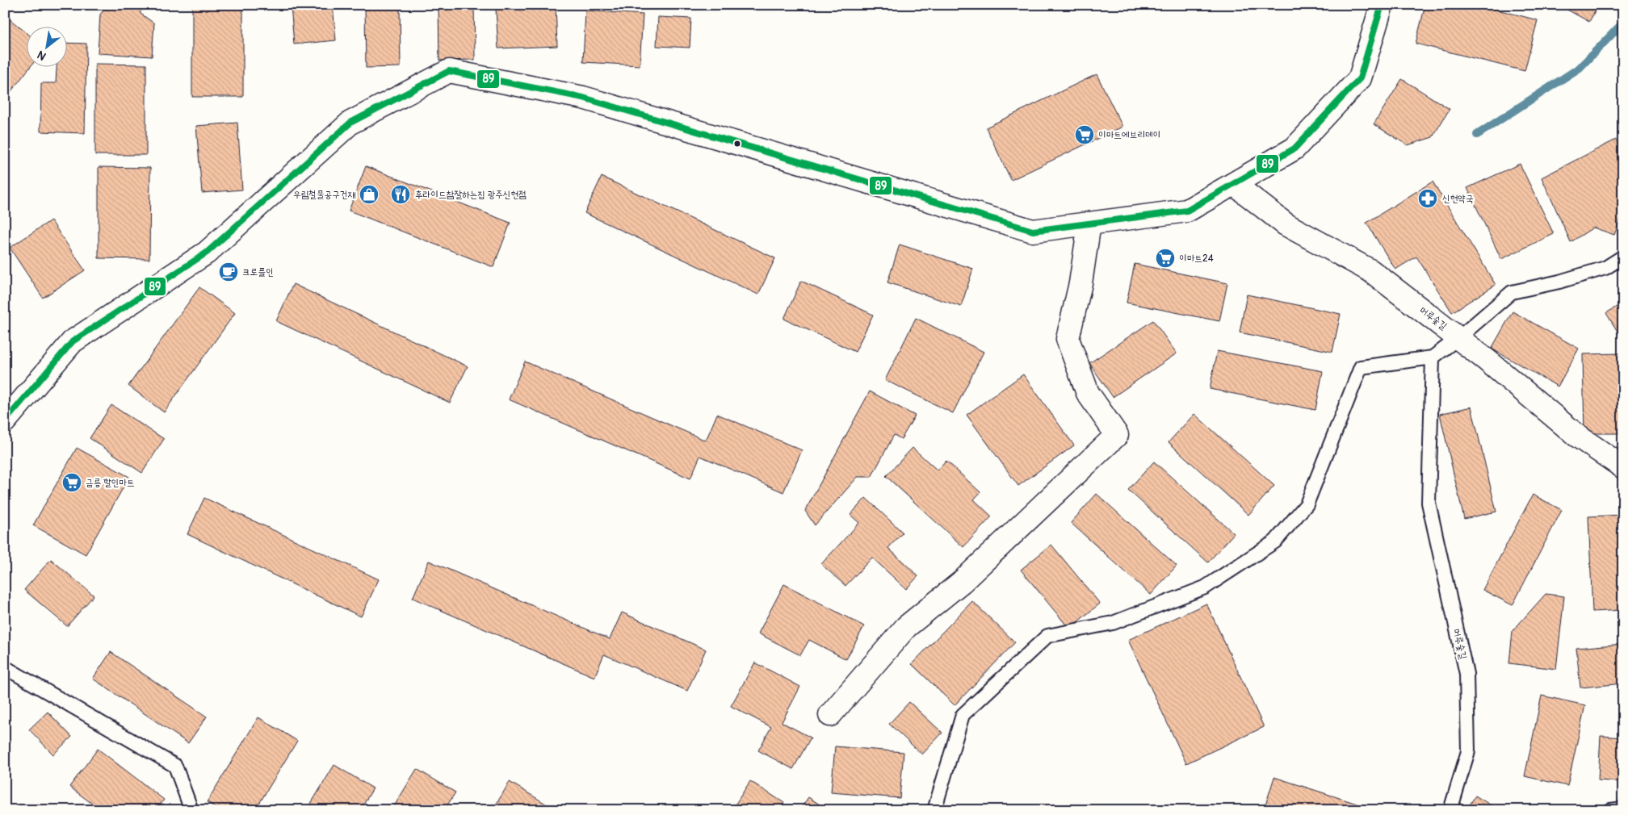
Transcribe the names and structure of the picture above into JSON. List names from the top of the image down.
{
  "streets": {
    "street": ["머루숯길"]
  },
  "places": {
    "supermarket": ["이마트에브리데이", "이마트24", "금릉 할인마트"],
    "shop": ["우림철물공구건재"],
    "restaurant": ["후라이드참잘하는집 광주신현점"],
    "pharmacy": ["신현약국"],
    "cafe": ["크로플인"]
  },
  "lines": ["transit line 89"],
  "north": "bottom left"
}
